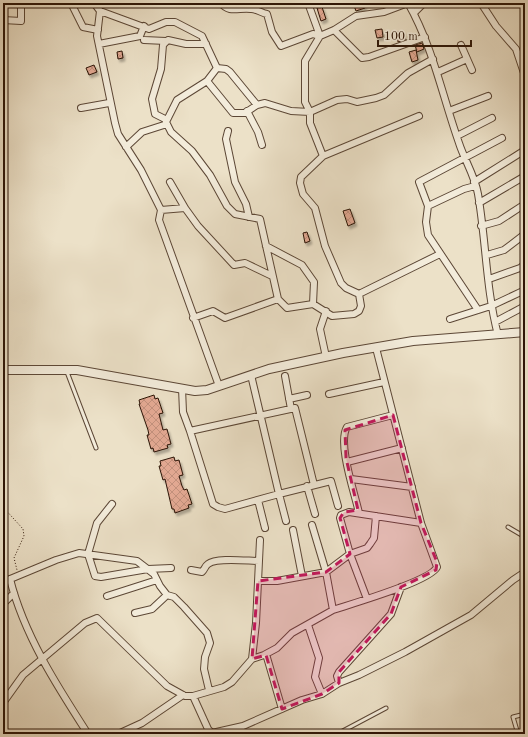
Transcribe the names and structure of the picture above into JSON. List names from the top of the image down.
{
  "scale_bar": "100 m"
}
